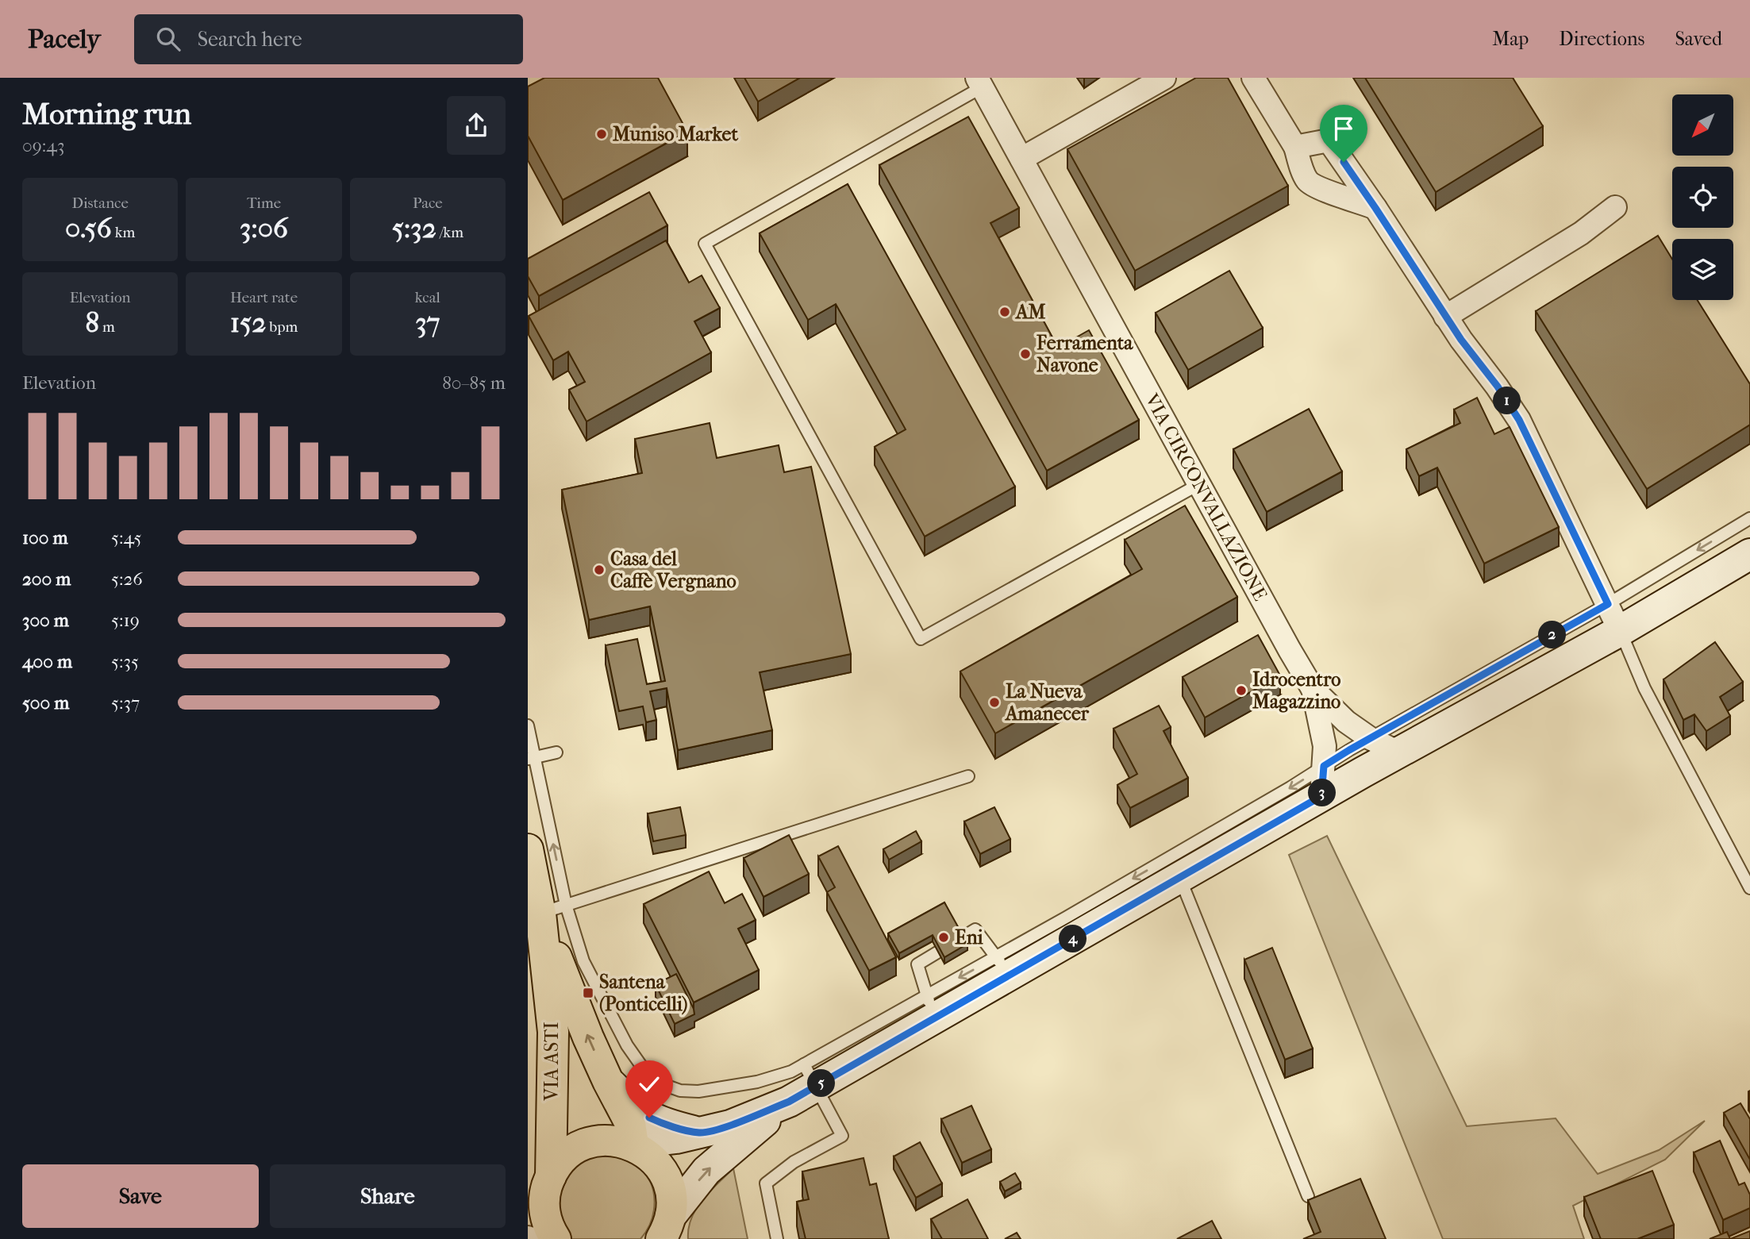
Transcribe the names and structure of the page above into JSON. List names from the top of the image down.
{
  "streets": {
    "main road": ["VIA ASTI"],
    "street": ["VIA CIRCONVALLAZIONE"]
  },
  "places": {
    "other": [
      "Muniso Market",
      "AM",
      "Ferramenta Navone",
      "Casa del Caffè Vergnano",
      "Idrocentro Magazzino",
      "La Nueva Amanecer",
      "Eni"
    ],
    "transit": ["Santena (Ponticelli)"]
  },
  "north": "bottom left",
  "page": {
    "header": "Pacely",
    "search": "Search here",
    "nav": ["Map", "Directions", "Saved"],
    "heading": ["Morning run", "09:43"],
    "stats": [
      ["Distance", "0.56 km"],
      ["Time", "3:06"],
      ["Pace", "5:32 /km"],
      ["Elevation", "8 m"],
      ["Heart rate", "152 bpm"],
      ["kcal", "37"]
    ],
    "chart": ["Elevation", "80–85 m"],
    "pins": [
      "1",
      "2",
      "3",
      "4",
      "5"
    ],
    "list": [
      {
        "name": "100 m",
        "note": "5:45"
      },
      {
        "name": "200 m",
        "note": "5:26"
      },
      {
        "name": "300 m",
        "note": "5:19"
      },
      {
        "name": "400 m",
        "note": "5:35"
      },
      {
        "name": "500 m",
        "note": "5:37"
      }
    ],
    "buttons": ["Save", "Share"]
  }
}
